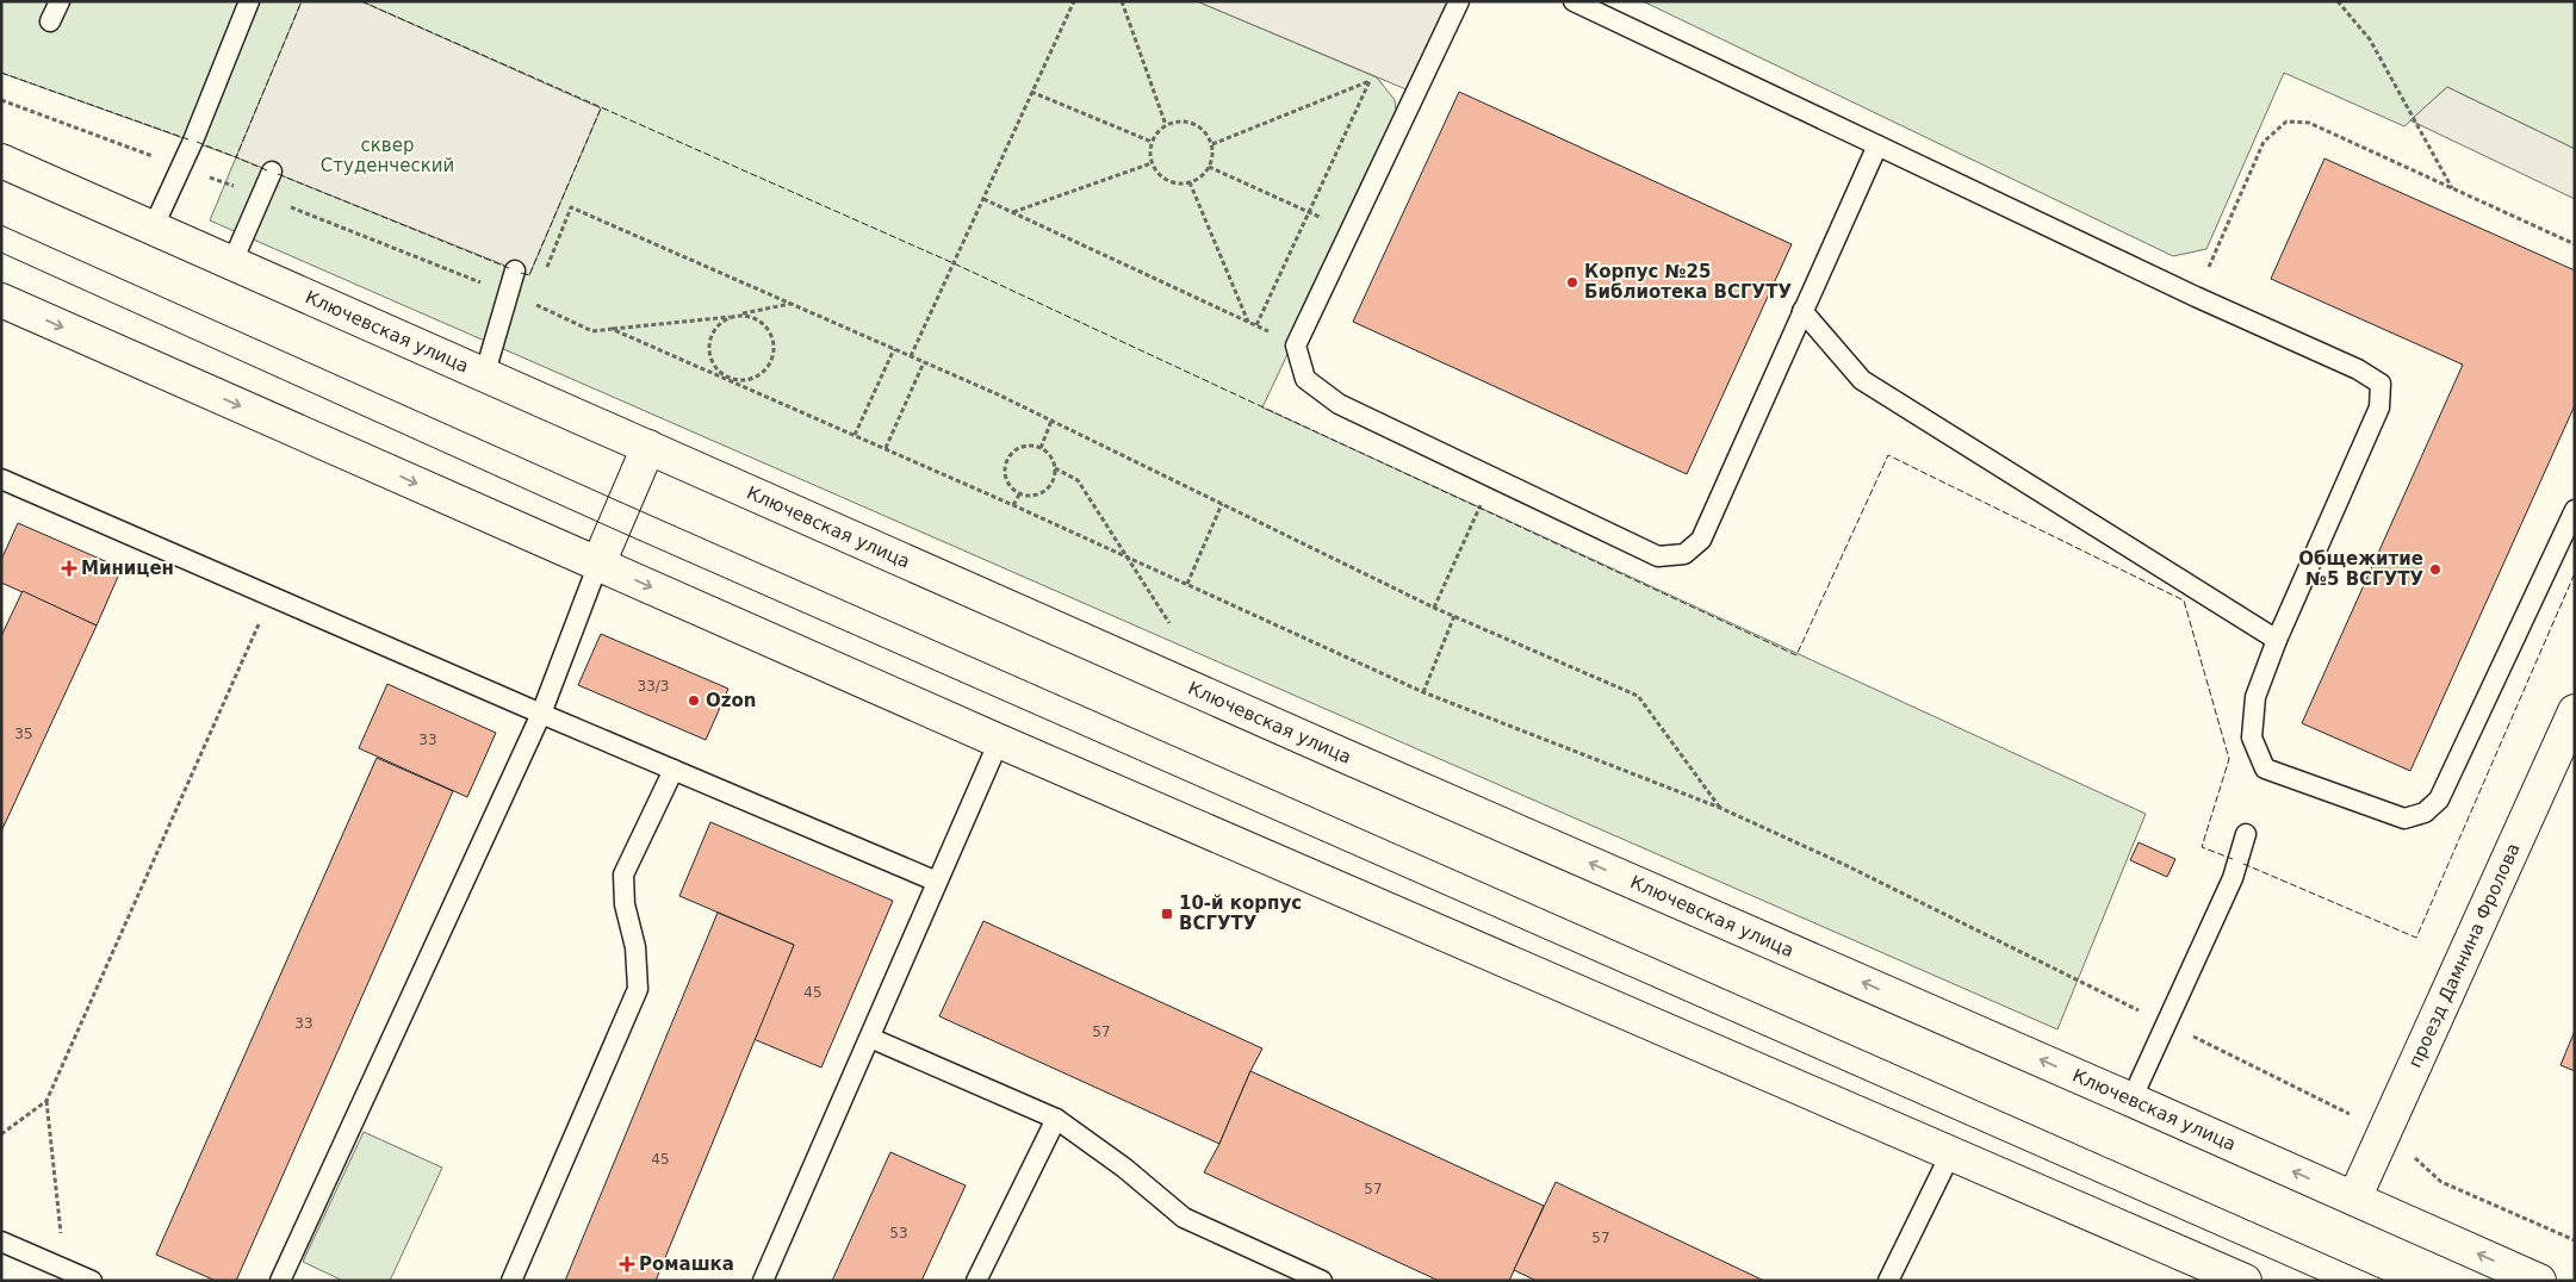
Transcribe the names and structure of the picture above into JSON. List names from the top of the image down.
{
  "streets": {
    "main road": ["Ключевская улица", "проезд Дамнина Фролова"]
  },
  "crossings": [
    ["Ключевская улица", "проезд Дамнина Фролова"]
  ],
  "parks": ["сквер Студенческий"],
  "places": {
    "other": ["Корпус №25 Библиотека ВСГУТУ", "Общежитие №5 ВСГУТУ", "Ozon"],
    "health": ["Миницен", "Ромашка"],
    "transit": ["10-й корпус ВСГУТУ"]
  },
  "house_numbers": [
    "33/3",
    "35",
    "33",
    "45",
    "33",
    "57",
    "45",
    "57",
    "53",
    "57"
  ]
}
